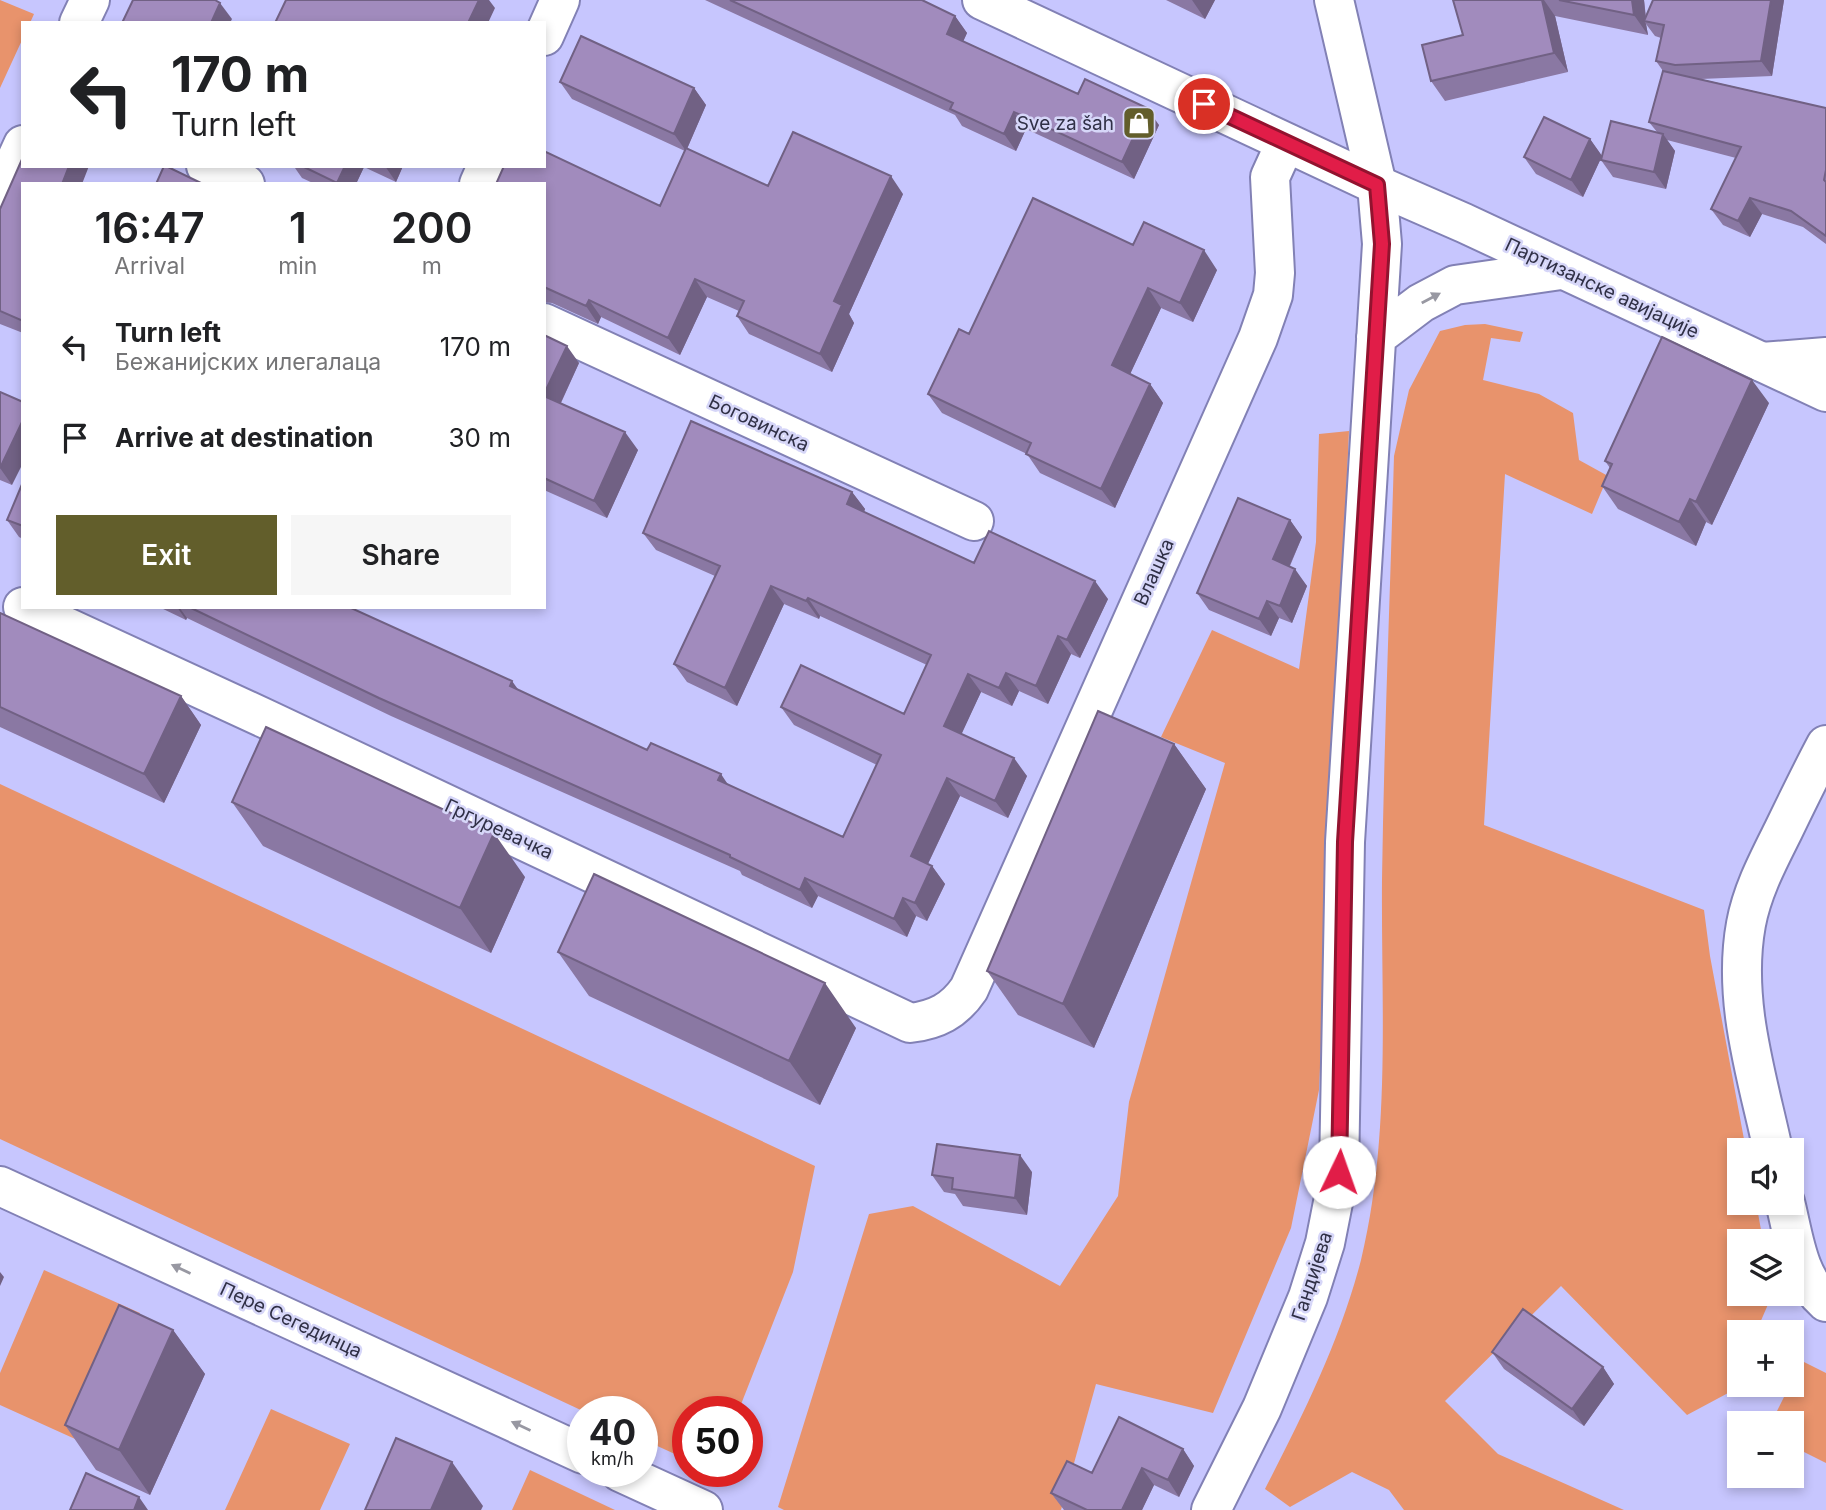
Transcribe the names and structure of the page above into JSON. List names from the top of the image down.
{
  "streets": {
    "street": [
      "Партизанске авијације",
      "Боговинска",
      "Влашка",
      "Гргуревачка",
      "Гандијева",
      "Пере Сегединца"
    ]
  },
  "crossings": [
    ["Партизанске авијације", "Влашка"],
    ["Партизанске авијације", "Гандијева"],
    ["Влашка", "Гргуревачка"]
  ],
  "one_way": ["Пере Сегединца"],
  "places": {
    "shop": ["Sve za šah"]
  },
  "page": {
    "turn": ["170 m", "Turn left"],
    "eta": [
      "16:47",
      "Arrival",
      "1",
      "min",
      "200",
      "m"
    ],
    "list": [
      {
        "name": "Turn left",
        "note": "Бежанијских илегалаца",
        "value": "170 m"
      },
      {
        "name": "Arrive at destination",
        "value": "30 m"
      }
    ],
    "buttons": ["Exit", "Share"],
    "map_buttons": ["+", "−"],
    "speed": "40 km/h",
    "limit": "50"
  }
}
